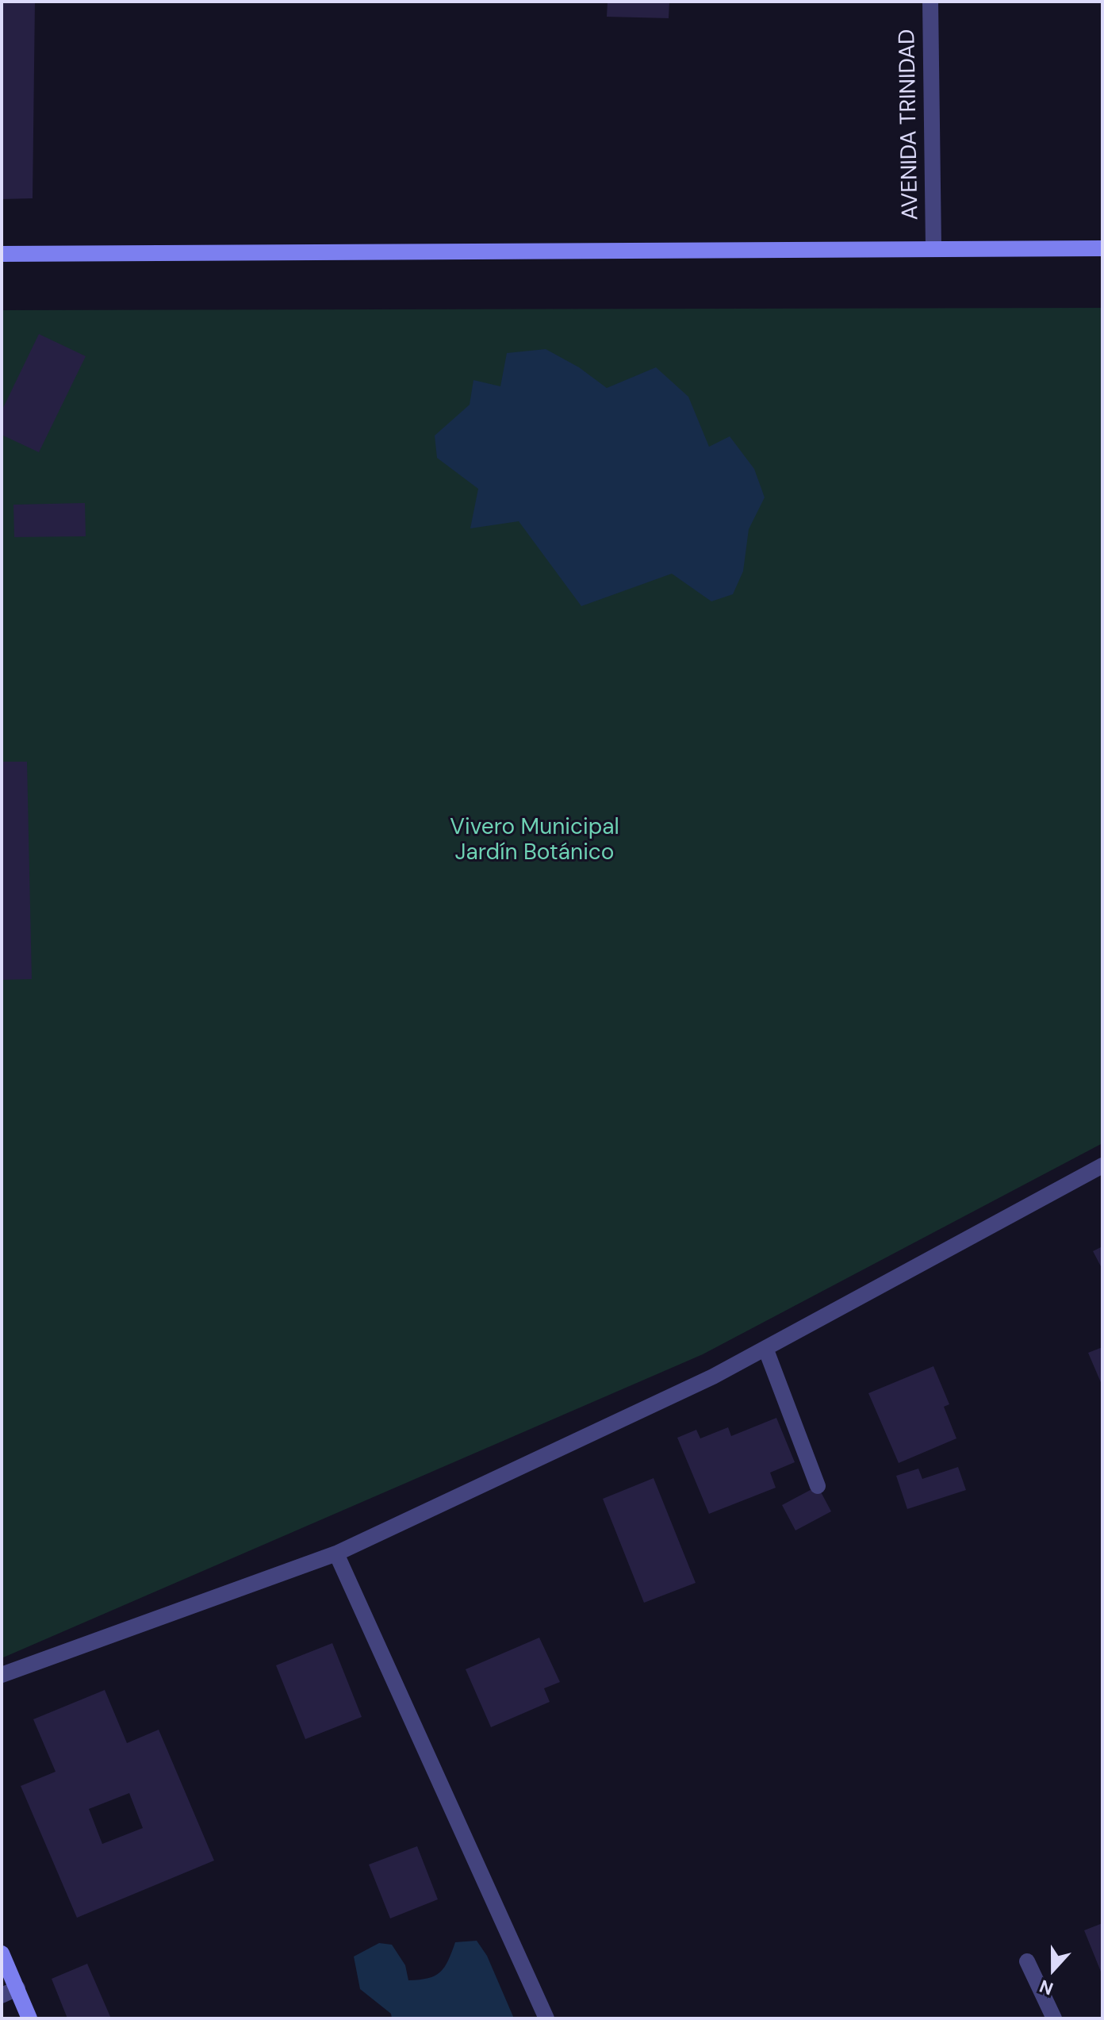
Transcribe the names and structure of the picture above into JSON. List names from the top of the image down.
{
  "streets": {
    "street": ["AVENIDA TRINIDAD"]
  },
  "parks": ["Vivero Municipal Jardín Botánico"],
  "north": "bottom"
}
